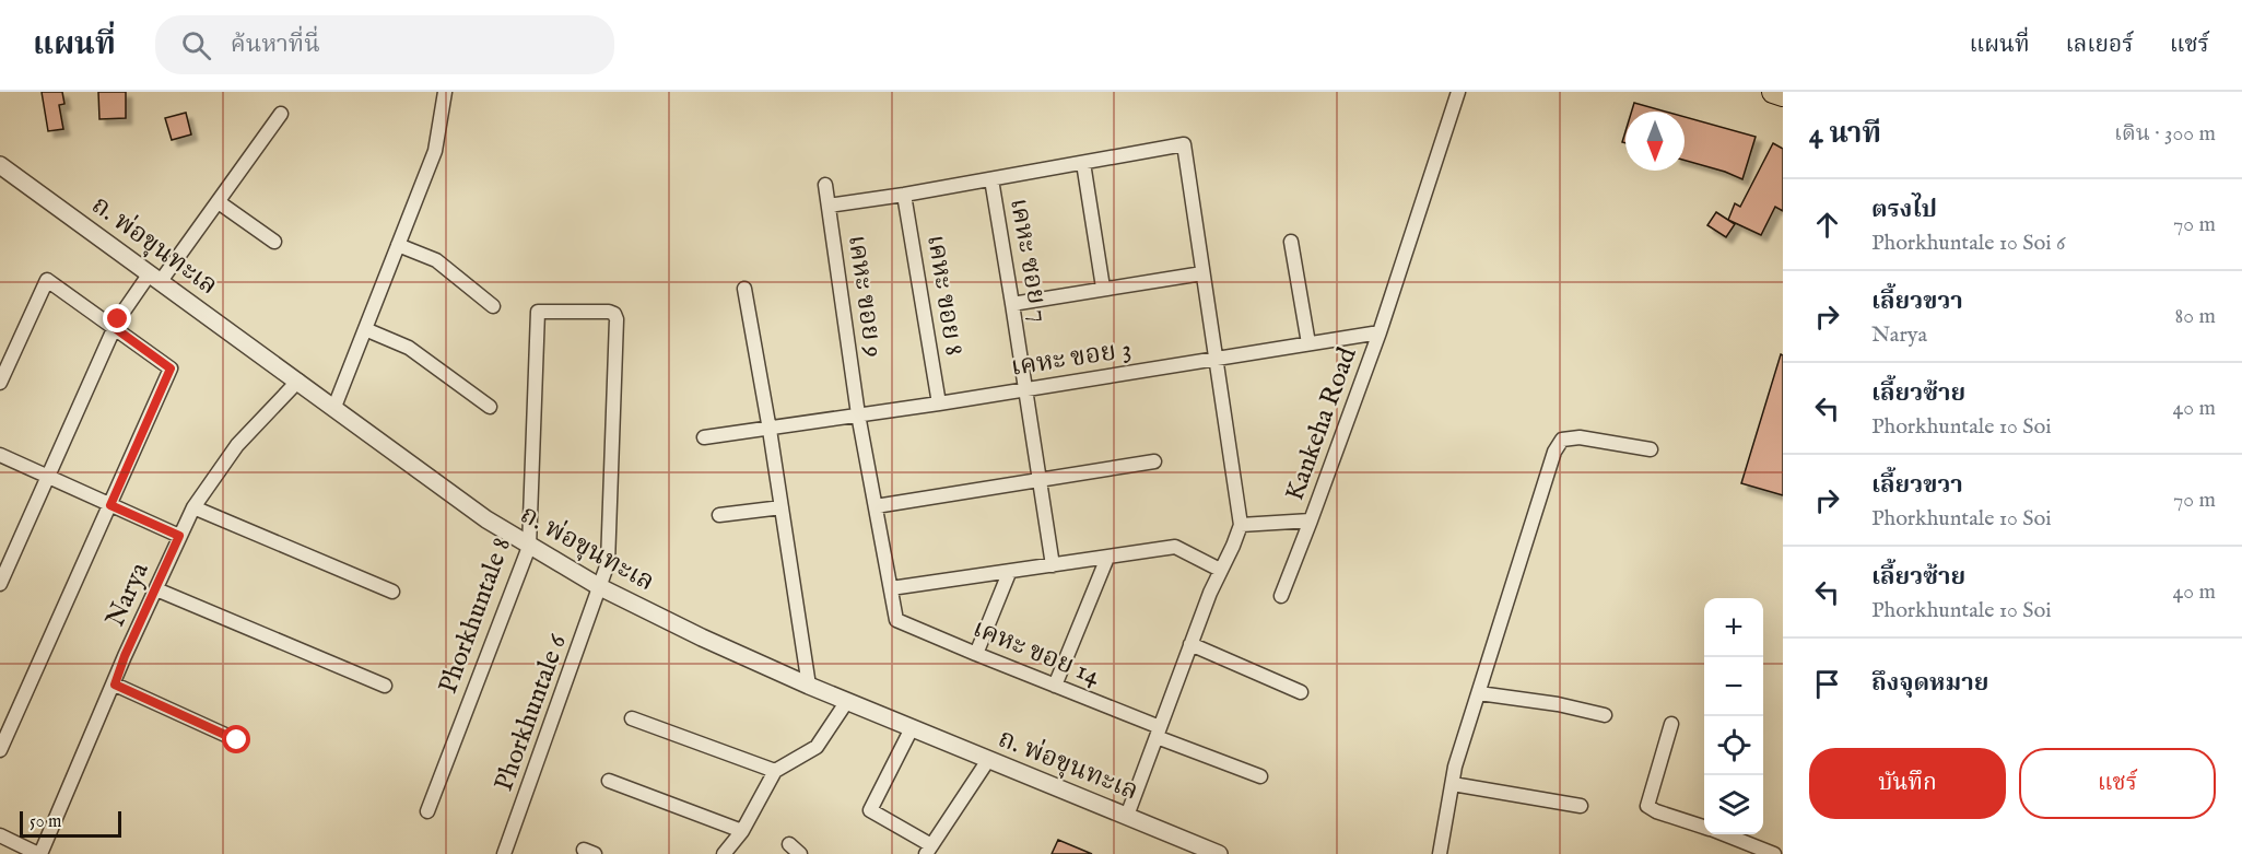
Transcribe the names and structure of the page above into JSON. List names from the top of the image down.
{
  "streets": {
    "street": [
      "ถ. พ่อขุนทะเล",
      "เคหะ ซอย 7",
      "เคหะ ขอย 8",
      "เคหะ ขอย 9",
      "เคหะ ขอย 3",
      "Kankeha Road",
      "Narya",
      "Phorkhuntale 8",
      "เคหะ ขอย 14",
      "Phorkhuntale 6"
    ]
  },
  "crossings": [
    ["ถ. พ่อขุนทะเล", "Narya"],
    ["ถ. พ่อขุนทะเล", "Phorkhuntale 8"],
    ["ถ. พ่อขุนทะเล", "Phorkhuntale 6"],
    ["เคหะ ซอย 7", "เคหะ ขอย 3"],
    ["เคหะ ขอย 8", "เคหะ ขอย 3"],
    ["เคหะ ขอย 9", "เคหะ ขอย 3"],
    ["เคหะ ขอย 9", "เคหะ ขอย 14"],
    ["เคหะ ขอย 3", "Kankeha Road"],
    ["Phorkhuntale 8", "Phorkhuntale 6"]
  ],
  "scale_bar": "50 m",
  "north": "bottom",
  "page": {
    "header": "แผนที่",
    "search": "ค้นหาที่นี่",
    "nav": ["แผนที่", "เลเยอร์", "แชร์"],
    "heading": ["4 นาที", "เดิน · 300 m"],
    "list": [
      ["ตรงไป", "Phorkhuntale 10 Soi 6", "70 m"],
      ["เลี้ยวขวา", "Narya", "80 m"],
      ["เลี้ยวซ้าย", "Phorkhuntale 10 Soi", "40 m"],
      ["เลี้ยวขวา", "Phorkhuntale 10 Soi", "70 m"],
      ["เลี้ยวซ้าย", "Phorkhuntale 10 Soi", "40 m"],
      "ถึงจุดหมาย"
    ],
    "map_buttons": ["+", "−"],
    "buttons": ["บันทึก", "แชร์"],
    "scale": "50 m"
  }
}
